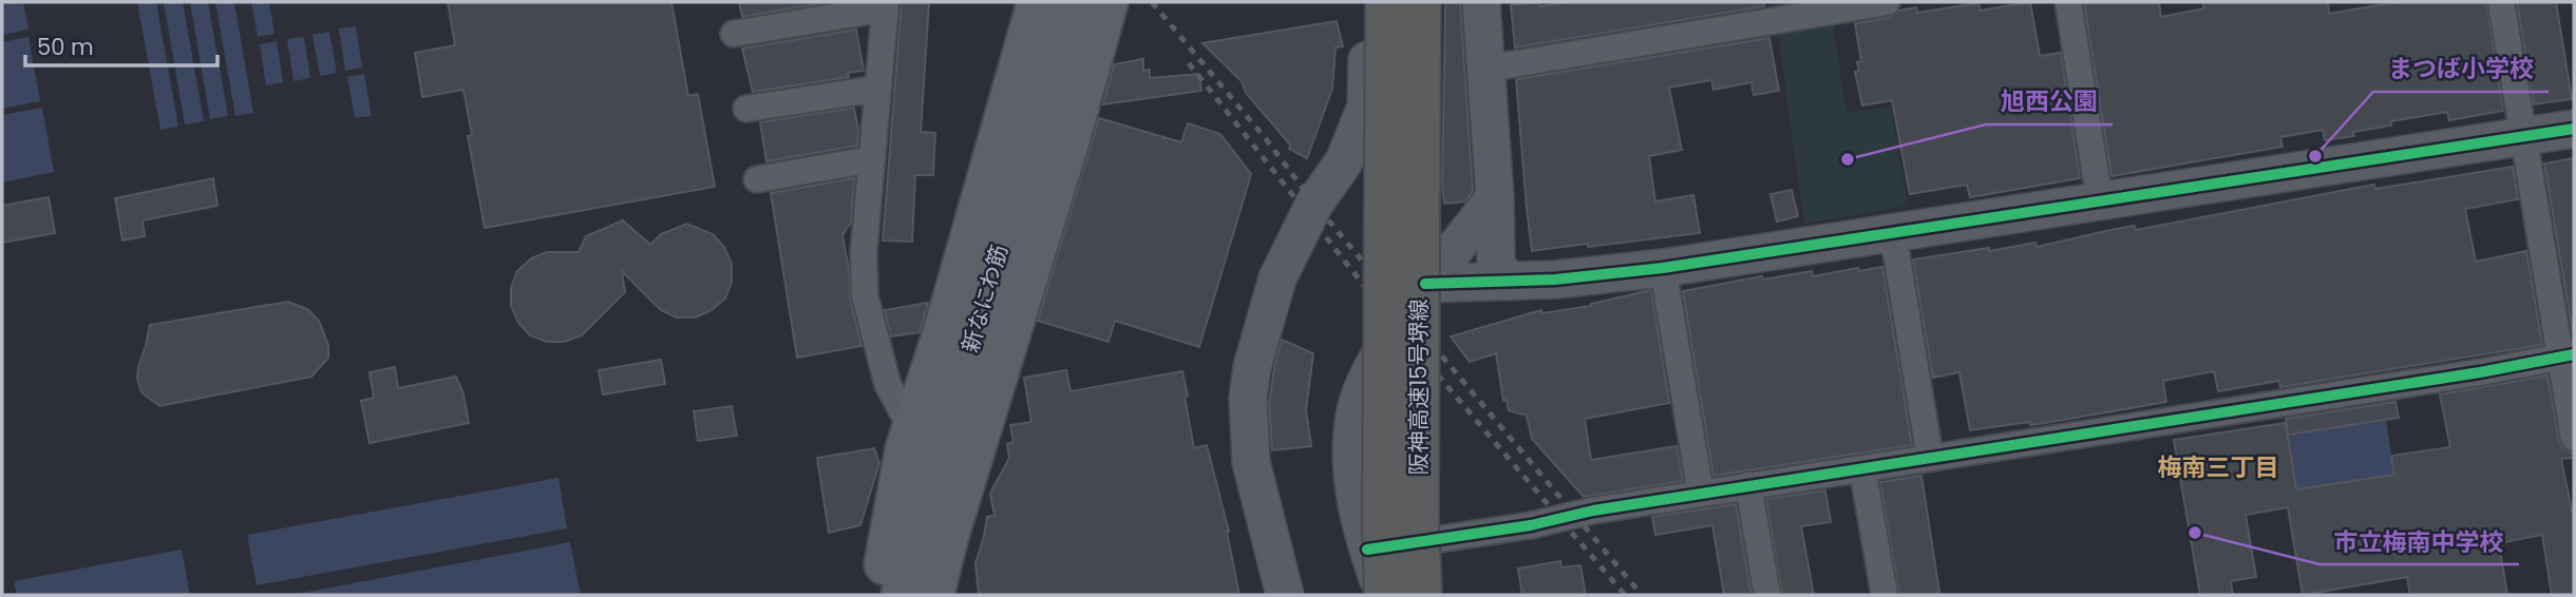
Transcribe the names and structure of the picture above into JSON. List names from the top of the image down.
{
  "streets": {
    "highway": ["阪神高速15号堺線"],
    "main road": ["新なにわ筋"]
  },
  "districts": ["梅南三丁目"],
  "places": ["まつば小学校", "旭西公園", "市立梅南中学校"],
  "scale_bar": "50 m"
}
